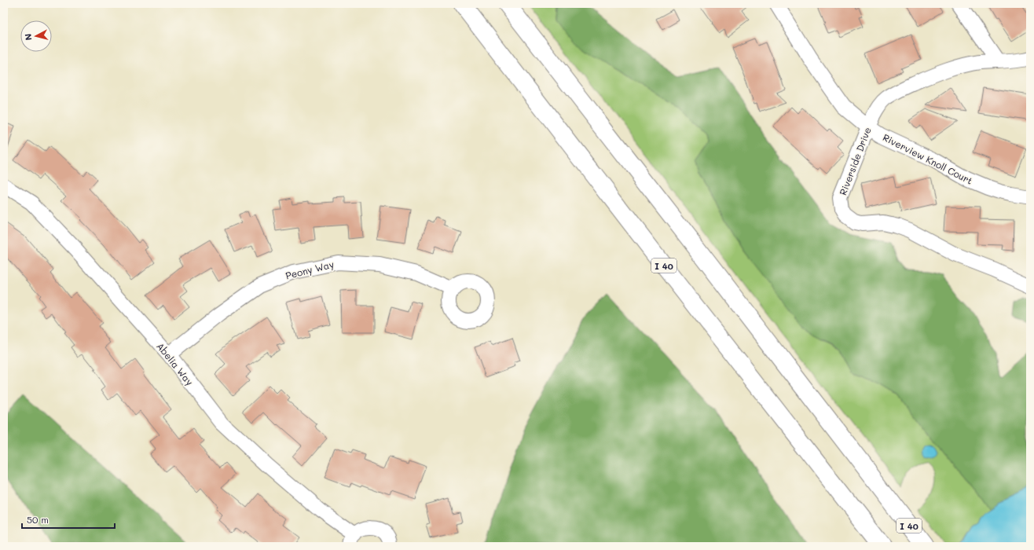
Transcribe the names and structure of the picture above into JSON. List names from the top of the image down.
{
  "streets": {
    "highway": ["I 40"],
    "street": [
      "Riverview Knoll Court",
      "Riverside Drive",
      "Peony Way",
      "Abelia Way"
    ]
  },
  "crossings": [
    ["Riverview Knoll Court", "Riverside Drive"],
    ["Peony Way", "Abelia Way"]
  ],
  "scale_bar": "50 m",
  "north": "left"
}
